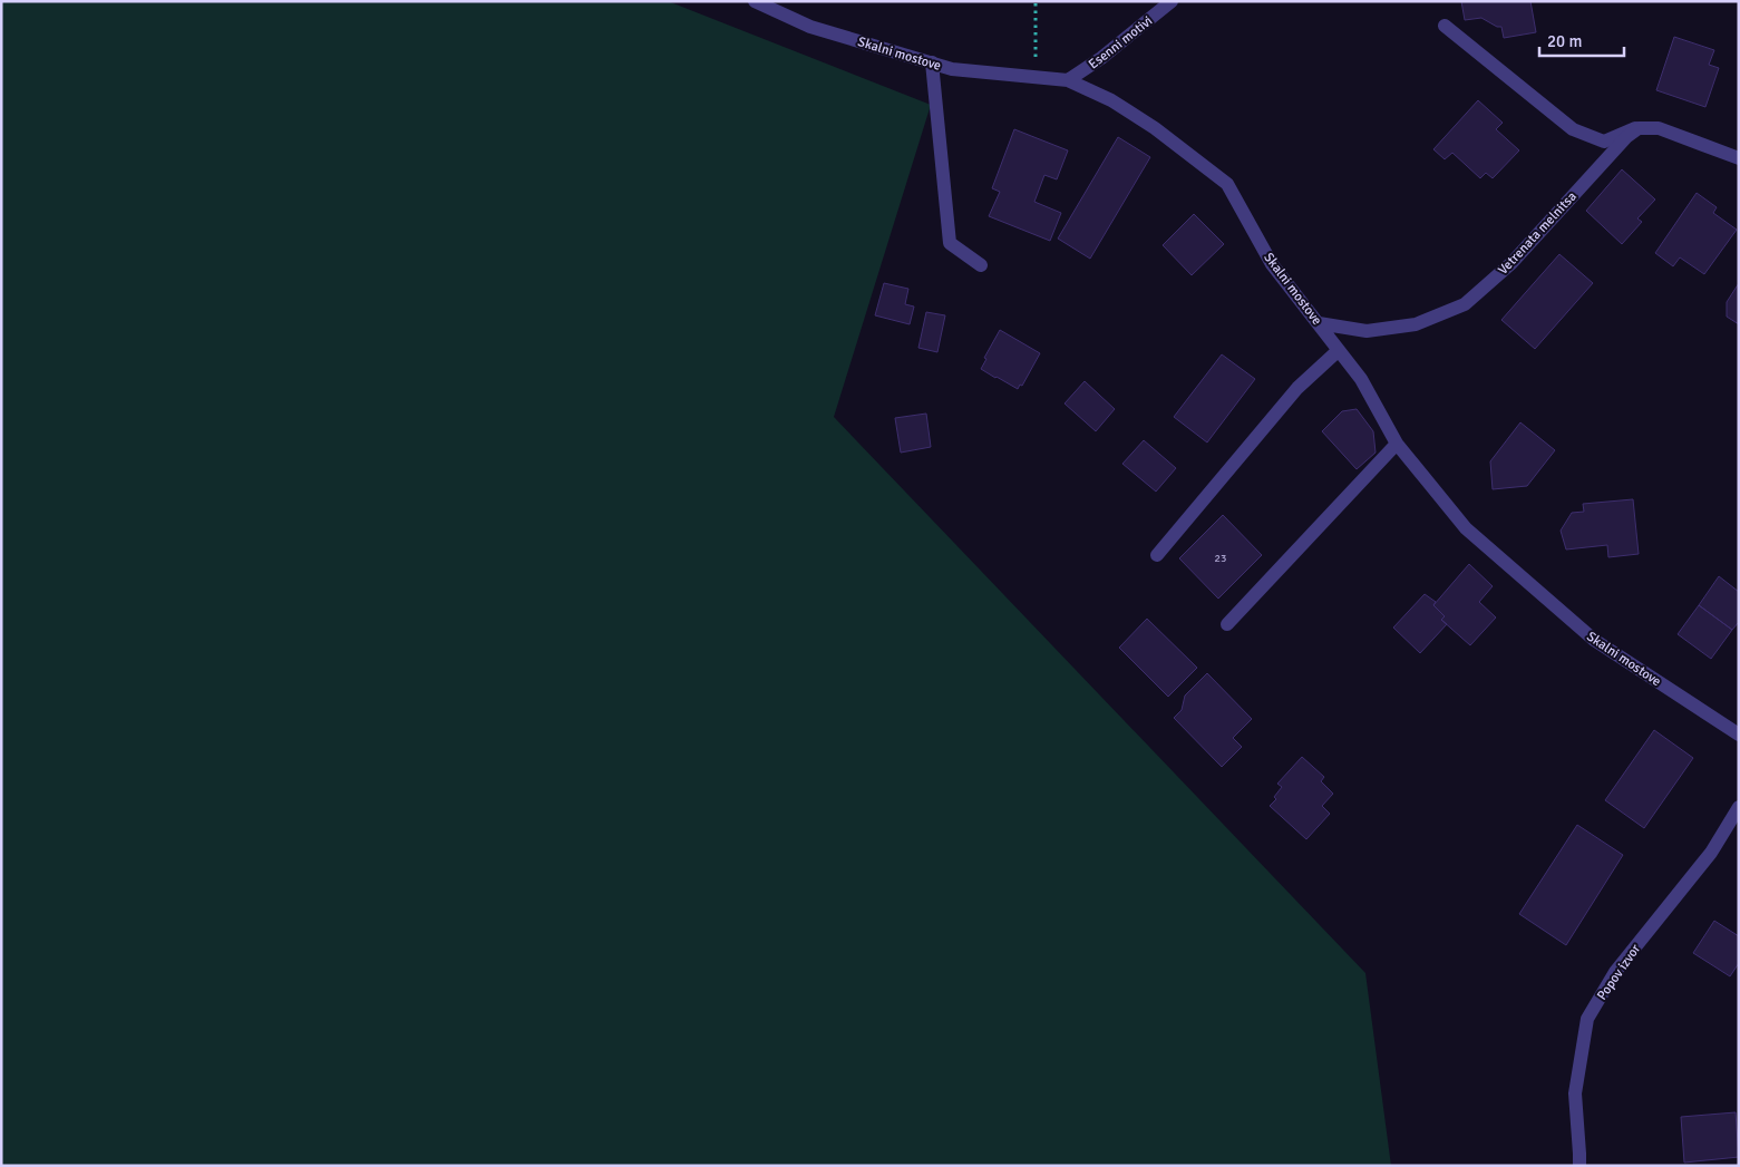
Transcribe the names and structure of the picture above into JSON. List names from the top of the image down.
{
  "streets": {
    "street": [
      "Esenni motivi",
      "Skalni mostove",
      "Vetrenata melnitsa",
      "Popov izvor"
    ]
  },
  "crossings": [
    ["Esenni motivi", "Skalni mostove"],
    ["Skalni mostove", "Vetrenata melnitsa"]
  ],
  "house_numbers": ["23"],
  "scale_bar": "20 m"
}
